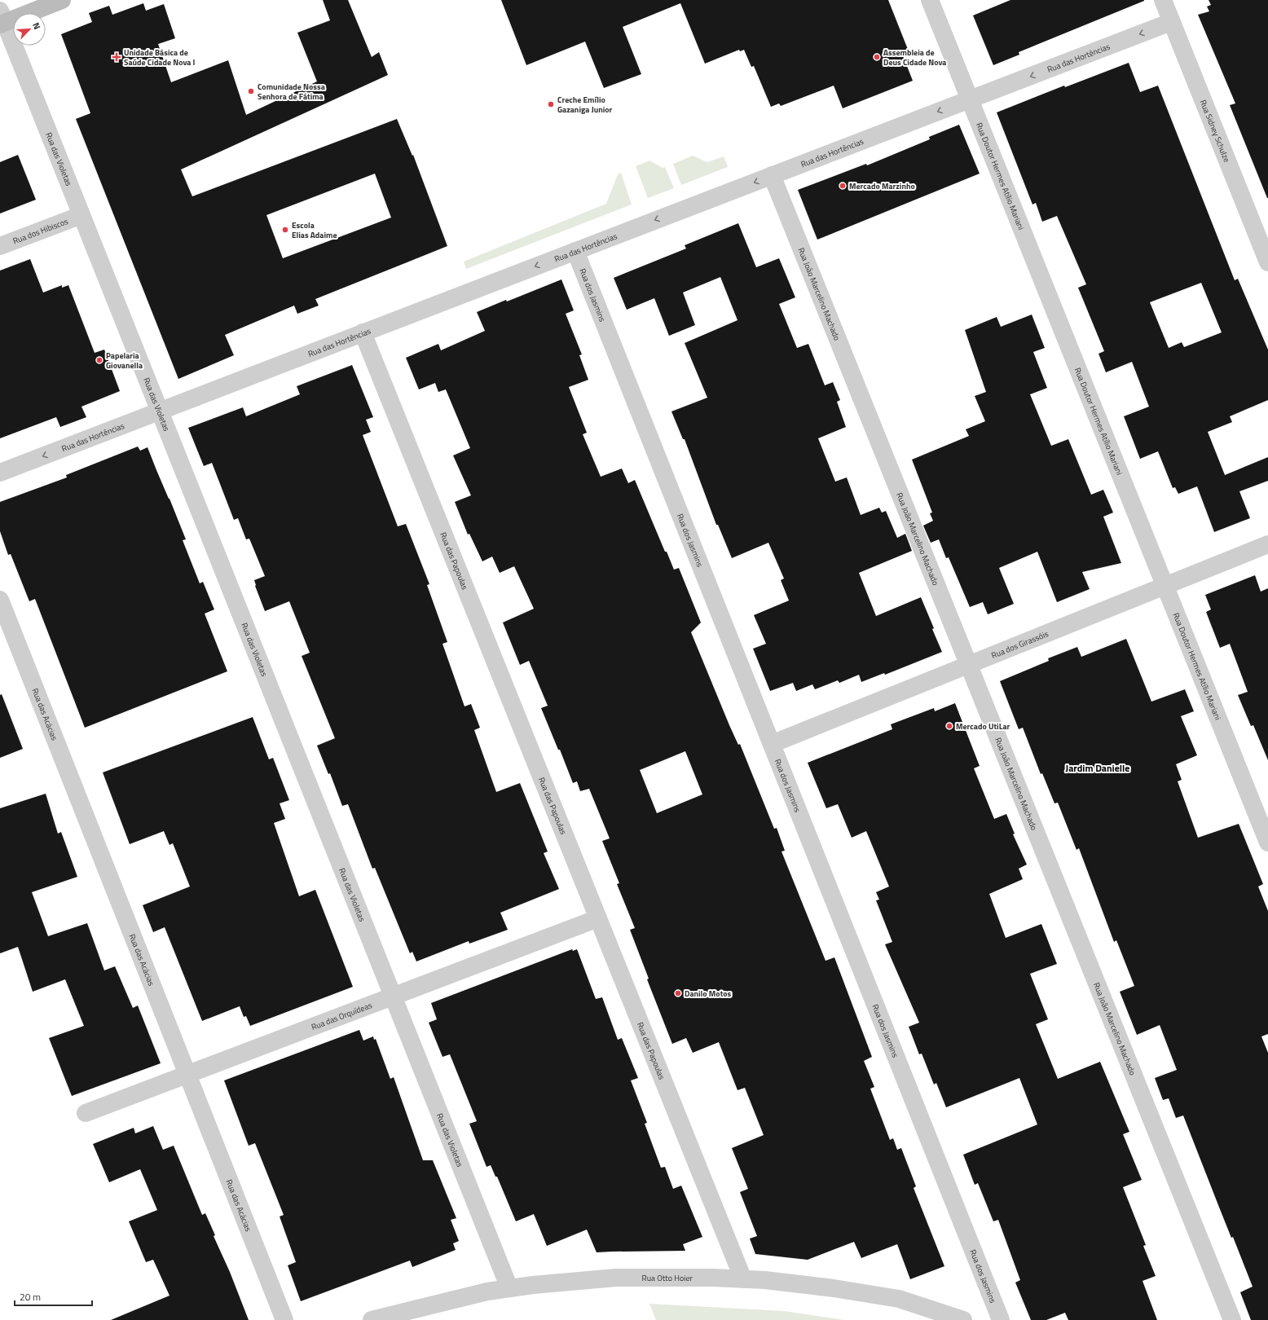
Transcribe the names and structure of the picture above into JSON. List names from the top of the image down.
{
  "streets": {
    "street": [
      "Rua das Hortências",
      "Rua Sidney Schulze",
      "Rua das Violetas",
      "Rua Doutor Hermes Atílio Mariani",
      "Rua dos Hibiscos",
      "Rua João Marcelino Machado",
      "Rua dos Jasmins",
      "Rua das Papoulas",
      "Rua dos Girassóis",
      "Rua das Acácias",
      "Rua das Orquídeas",
      "Rua Otto Hoier"
    ]
  },
  "crossings": [
    ["Rua das Hortências", "Rua Sidney Schulze"],
    ["Rua das Hortências", "Rua das Violetas"],
    ["Rua das Hortências", "Rua Doutor Hermes Atílio Mariani"],
    ["Rua das Hortências", "Rua João Marcelino Machado"],
    ["Rua das Hortências", "Rua dos Jasmins"],
    ["Rua das Hortências", "Rua das Papoulas"],
    ["Rua das Violetas", "Rua dos Hibiscos"],
    ["Rua das Violetas", "Rua das Orquídeas"],
    ["Rua das Violetas", "Rua Otto Hoier"],
    ["Rua Doutor Hermes Atílio Mariani", "Rua dos Girassóis"],
    ["Rua João Marcelino Machado", "Rua dos Girassóis"],
    ["Rua dos Jasmins", "Rua dos Girassóis"],
    ["Rua das Papoulas", "Rua das Orquídeas"],
    ["Rua das Papoulas", "Rua Otto Hoier"],
    ["Rua das Acácias", "Rua das Orquídeas"]
  ],
  "one_way": ["Rua das Hortências"],
  "districts": ["Jardim Danielle"],
  "places": {
    "health": ["Unidade Básica de Saúde Cidade Nova I"],
    "other": [
      "Assembleia de Deus Cidade Nova",
      "Comunidade Nossa Senhora de Fátima",
      "Creche Emílio Gazaniga Junior",
      "Mercado Marzinho",
      "Escola Elias Adaime",
      "Papelaria Giovanella",
      "Mercado UtiLar",
      "Danilo Motos"
    ]
  },
  "scale_bar": "20 m",
  "north": "top right"
}
